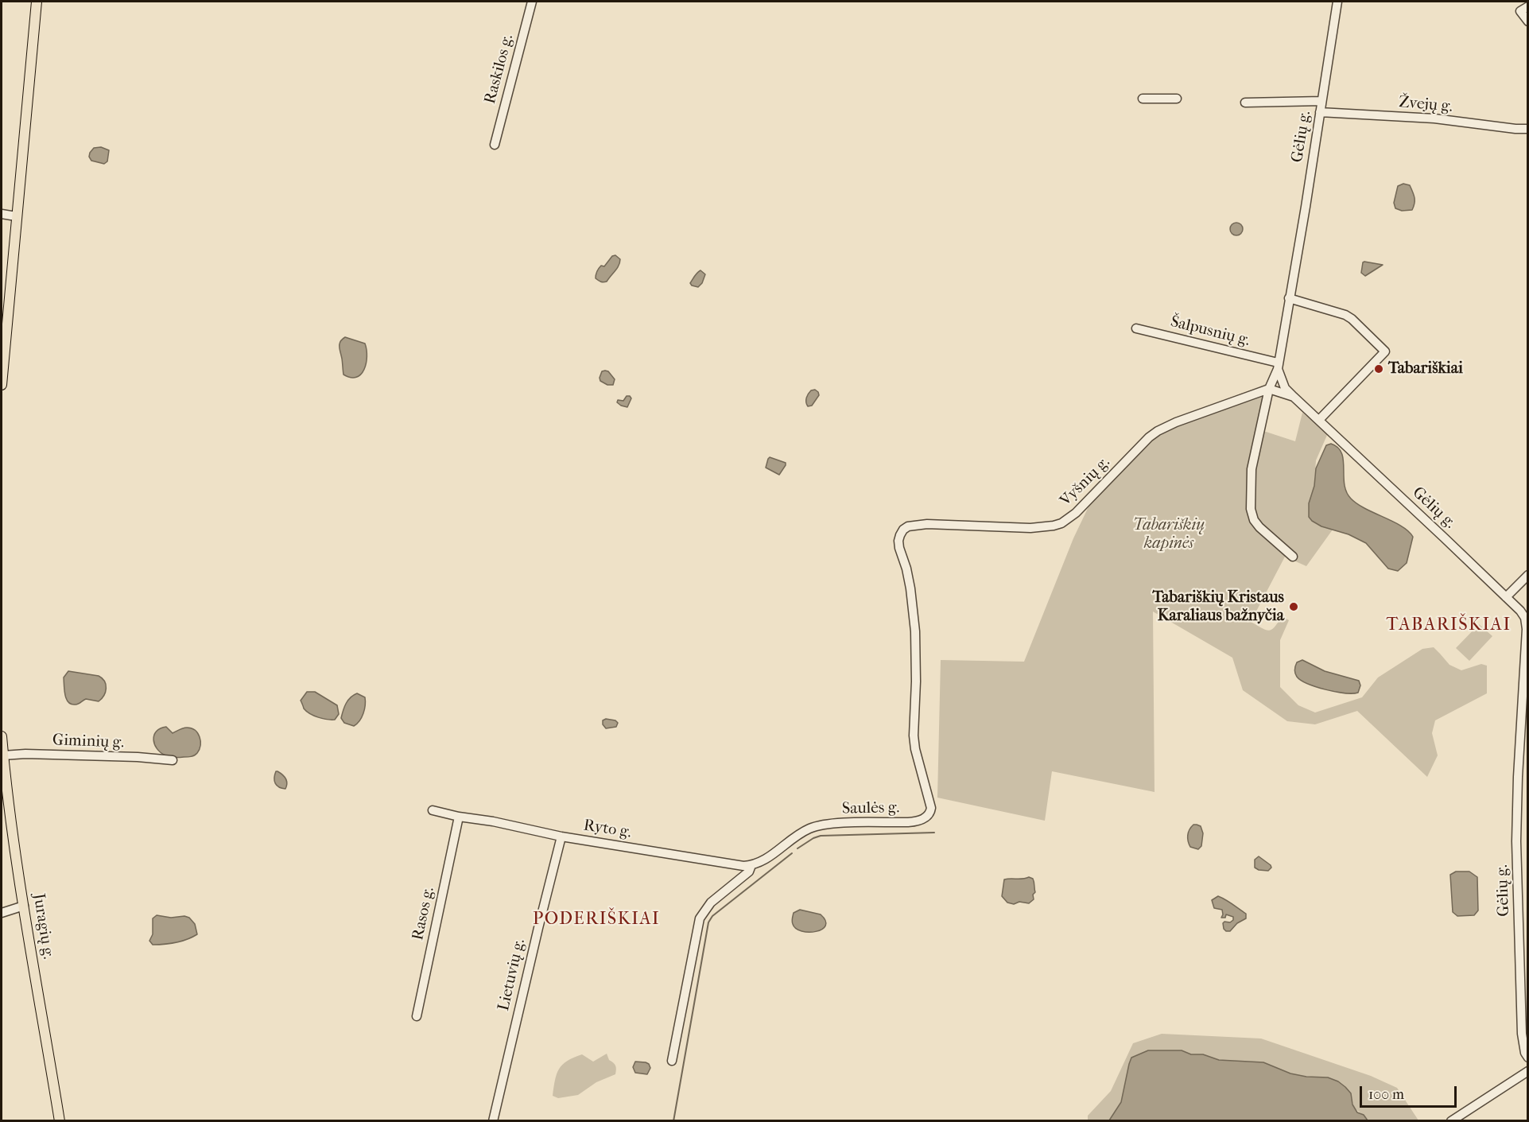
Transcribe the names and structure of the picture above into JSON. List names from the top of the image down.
{
  "streets": {
    "main road": ["Juragių g."],
    "street": [
      "Raskilos g.",
      "Žvejų g.",
      "Gėlių g.",
      "Šalpusnių g.",
      "Vyšnių g.",
      "Giminių g.",
      "Saulės g.",
      "Ryto g.",
      "Rasos g.",
      "Lietuvių g."
    ]
  },
  "crossings": [
    ["Žvejų g.", "Gėlių g."],
    ["Gėlių g.", "Šalpusnių g."],
    ["Vyšnių g.", "Saulės g."],
    ["Giminių g.", "Juragių g."],
    ["Saulės g.", "Ryto g."],
    ["Ryto g.", "Rasos g."],
    ["Ryto g.", "Lietuvių g."]
  ],
  "districts": ["TABARIŠKIAI", "PODERIŠKIAI"],
  "parks": ["Tabariškių kapinės"],
  "places": ["Tabariškiai", "Tabariškių Kristaus Karaliaus bažnyčia"],
  "scale_bar": "100 m"
}
